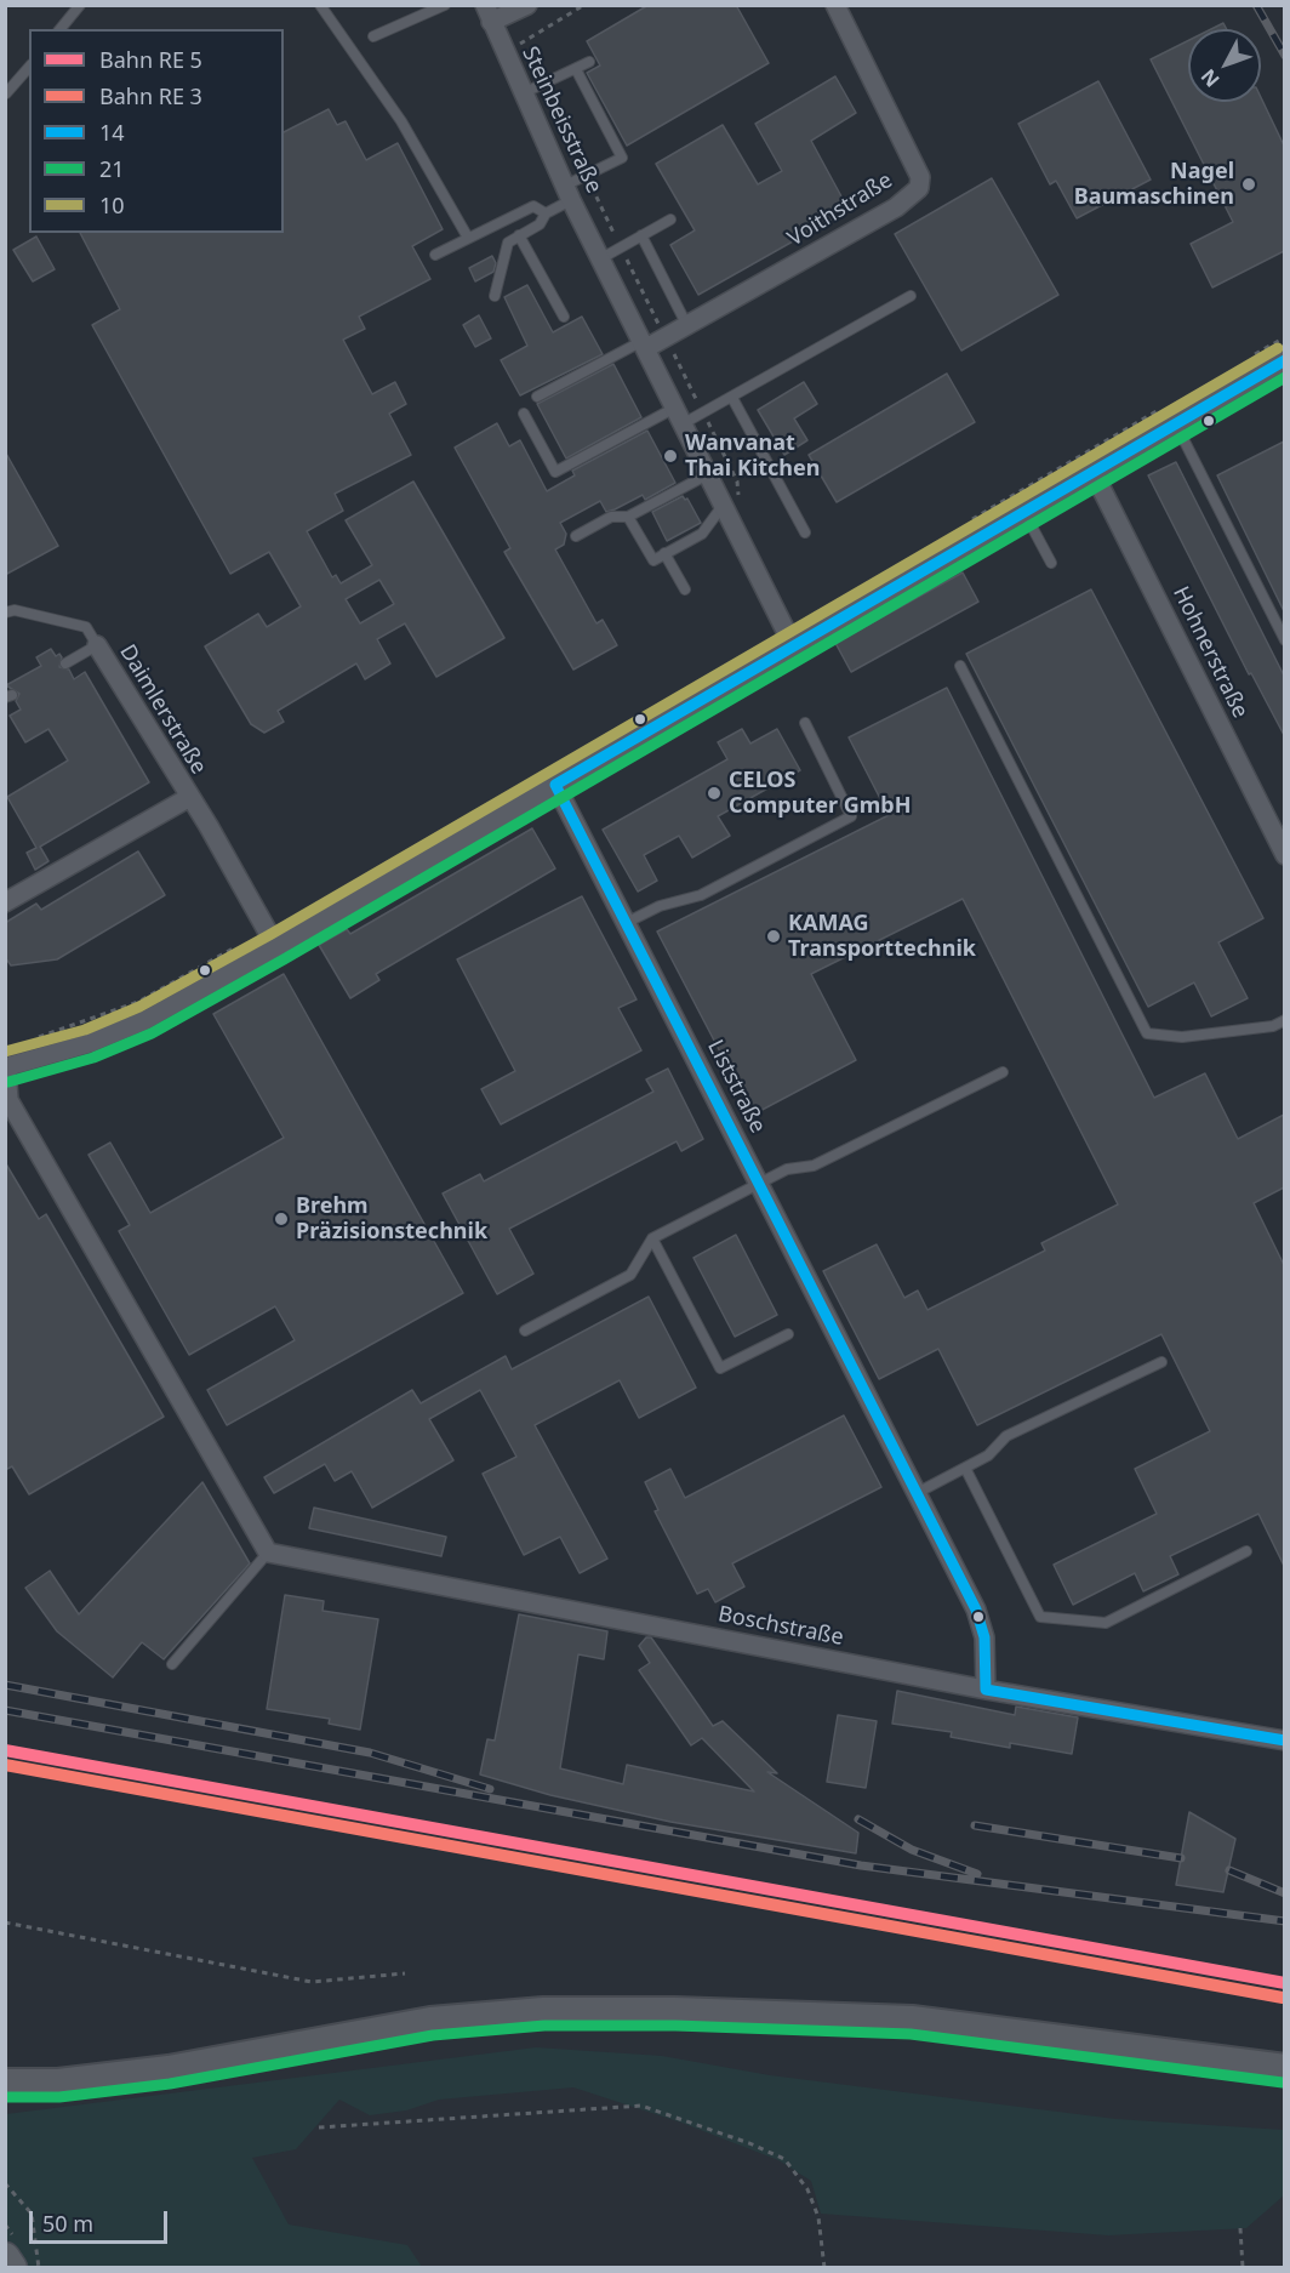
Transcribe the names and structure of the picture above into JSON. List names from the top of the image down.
{
  "streets": {
    "street": [
      "Steinbeisstraße",
      "Voithstraße",
      "Hohnerstraße",
      "Daimlerstraße",
      "Liststraße",
      "Boschstraße"
    ]
  },
  "crossings": [
    ["Steinbeisstraße", "Voithstraße"],
    ["Liststraße", "Boschstraße"]
  ],
  "places": [
    "Nagel Baumaschinen",
    "Wanvanat Thai Kitchen",
    "CELOS Computer GmbH",
    "KAMAG Transporttechnik",
    "Brehm Präzisionstechnik"
  ],
  "lines": ["transit line 10", "transit line 14", "transit line 21"],
  "legend": [
    "Bahn RE 5",
    "Bahn RE 3",
    "14",
    "21",
    "10"
  ],
  "scale_bar": "50 m",
  "north": "bottom left"
}
